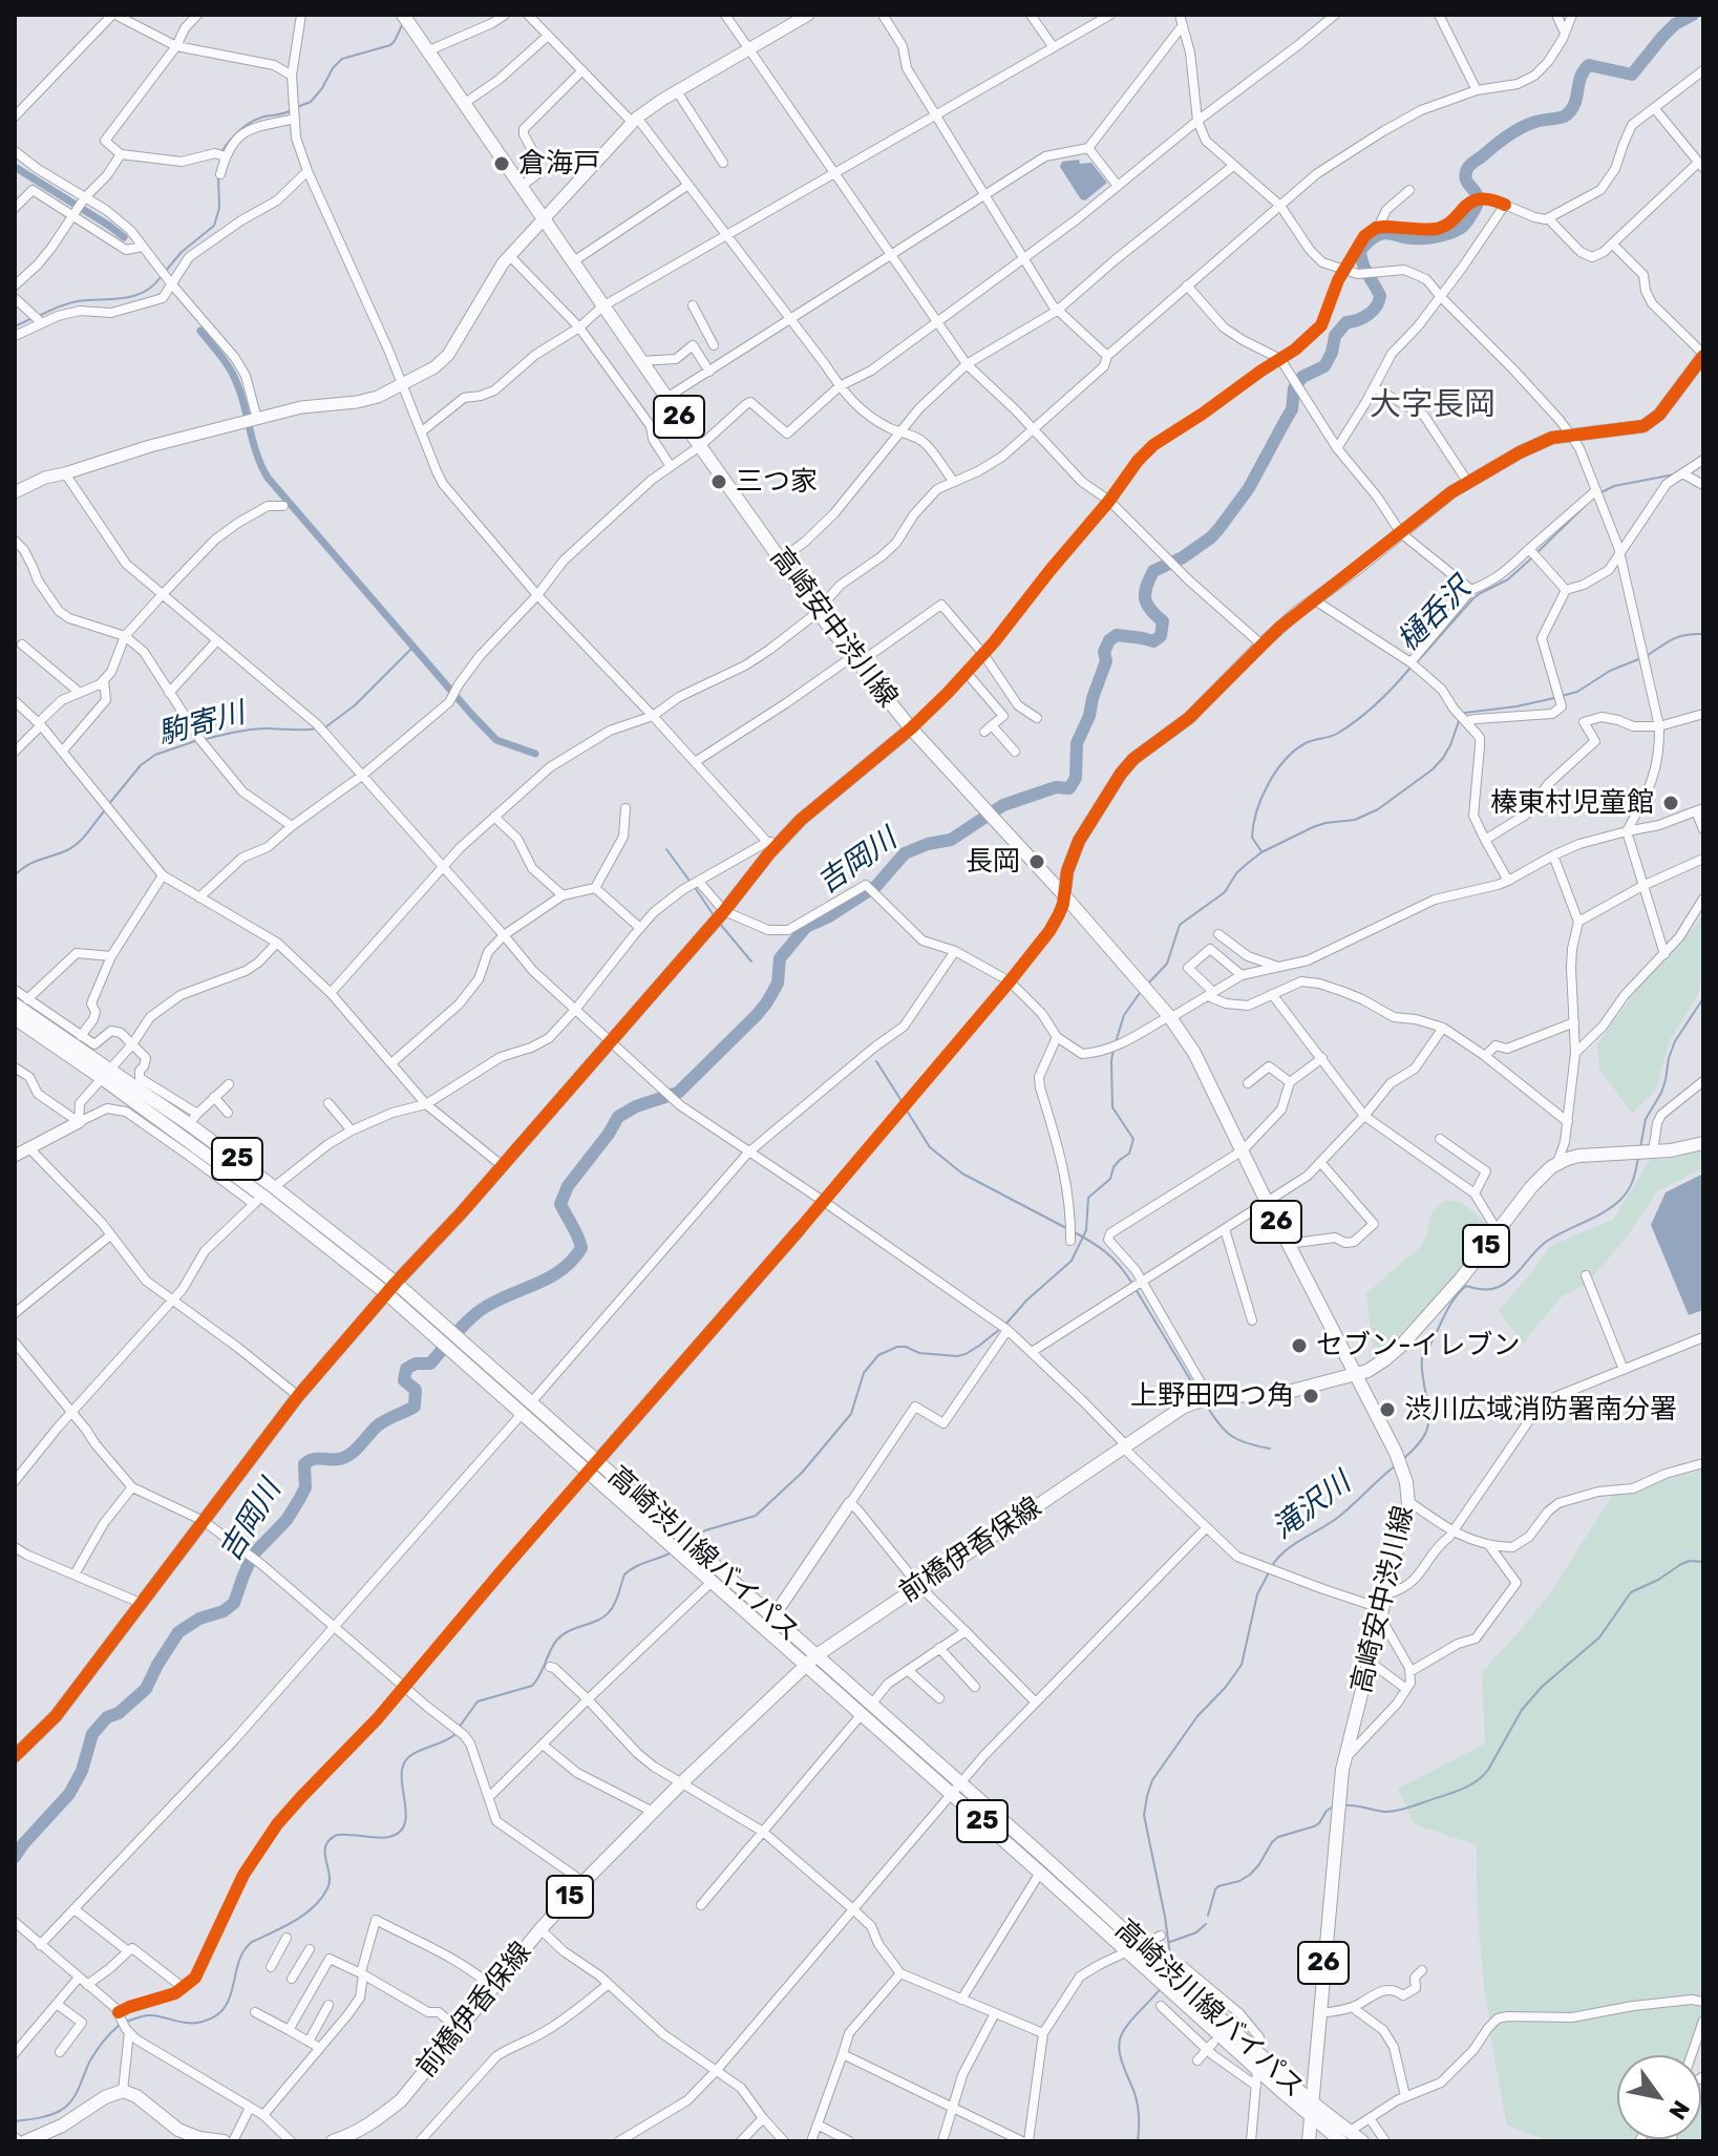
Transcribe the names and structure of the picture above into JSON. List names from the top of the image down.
{
  "streets": {
    "main road": [
      "26",
      "高崎安中渋川線",
      "25",
      "15",
      "前橋伊香保線",
      "高崎渋川線バイパス"
    ]
  },
  "crossings": [
    ["高崎安中渋川線", "前橋伊香保線"],
    ["高崎安中渋川線", "高崎渋川線バイパス"],
    ["前橋伊香保線", "高崎渋川線バイパス"]
  ],
  "districts": ["大字長岡"],
  "water": [
    "樋呑沢",
    "駒寄川",
    "吉岡川",
    "滝沢川"
  ],
  "places": [
    "倉海戸",
    "三つ家",
    "榛東村児童館",
    "長岡",
    "セブン-イレブン",
    "上野田四つ角",
    "渋川広域消防署南分署"
  ],
  "north": "bottom right"
}
